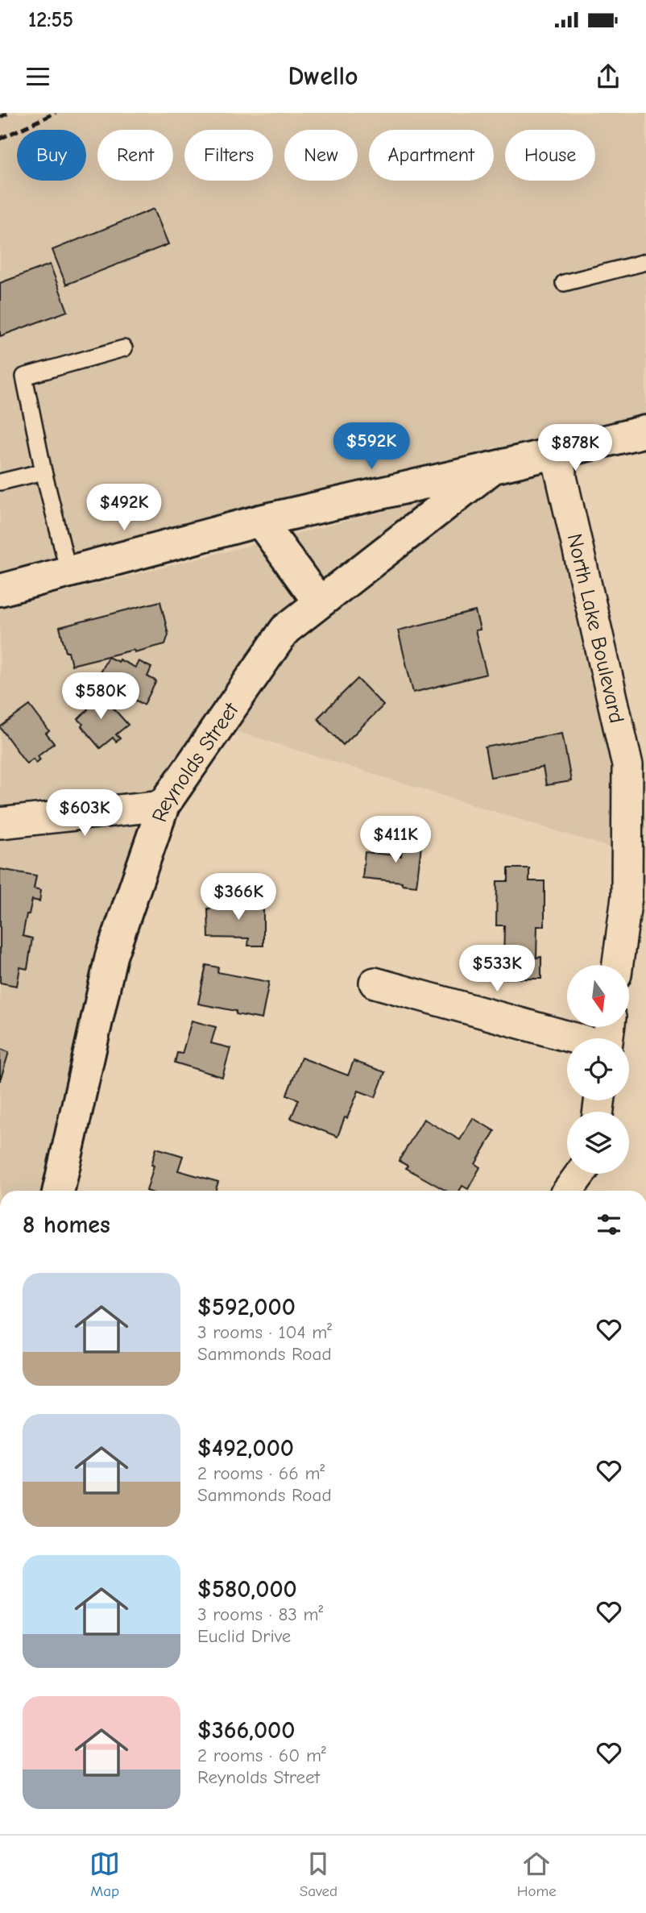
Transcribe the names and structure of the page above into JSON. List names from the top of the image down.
{
  "streets": {
    "main road": ["Reynolds Street"],
    "street": ["North Lake Boulevard"]
  },
  "north": "bottom",
  "page": {
    "status": "12:55",
    "header": "Dwello",
    "chip": [
      "Buy",
      "Rent",
      "Filters",
      "New",
      "Apartment",
      "House"
    ],
    "price": [
      "$592K",
      "$878K",
      "$492K",
      "$580K",
      "$603K",
      "$411K",
      "$366K",
      "$533K"
    ],
    "heading": "8 homes",
    "list": [
      {
        "name": "$592,000",
        "note": "3 rooms · 104 m² · Sammonds Road"
      },
      {
        "name": "$492,000",
        "note": "2 rooms · 66 m² · Sammonds Road"
      },
      {
        "name": "$580,000",
        "note": "3 rooms · 83 m² · Euclid Drive"
      },
      {
        "name": "$366,000",
        "note": "2 rooms · 60 m² · Reynolds Street"
      }
    ],
    "tabs": ["Map", "Saved", "Home"]
  }
}
